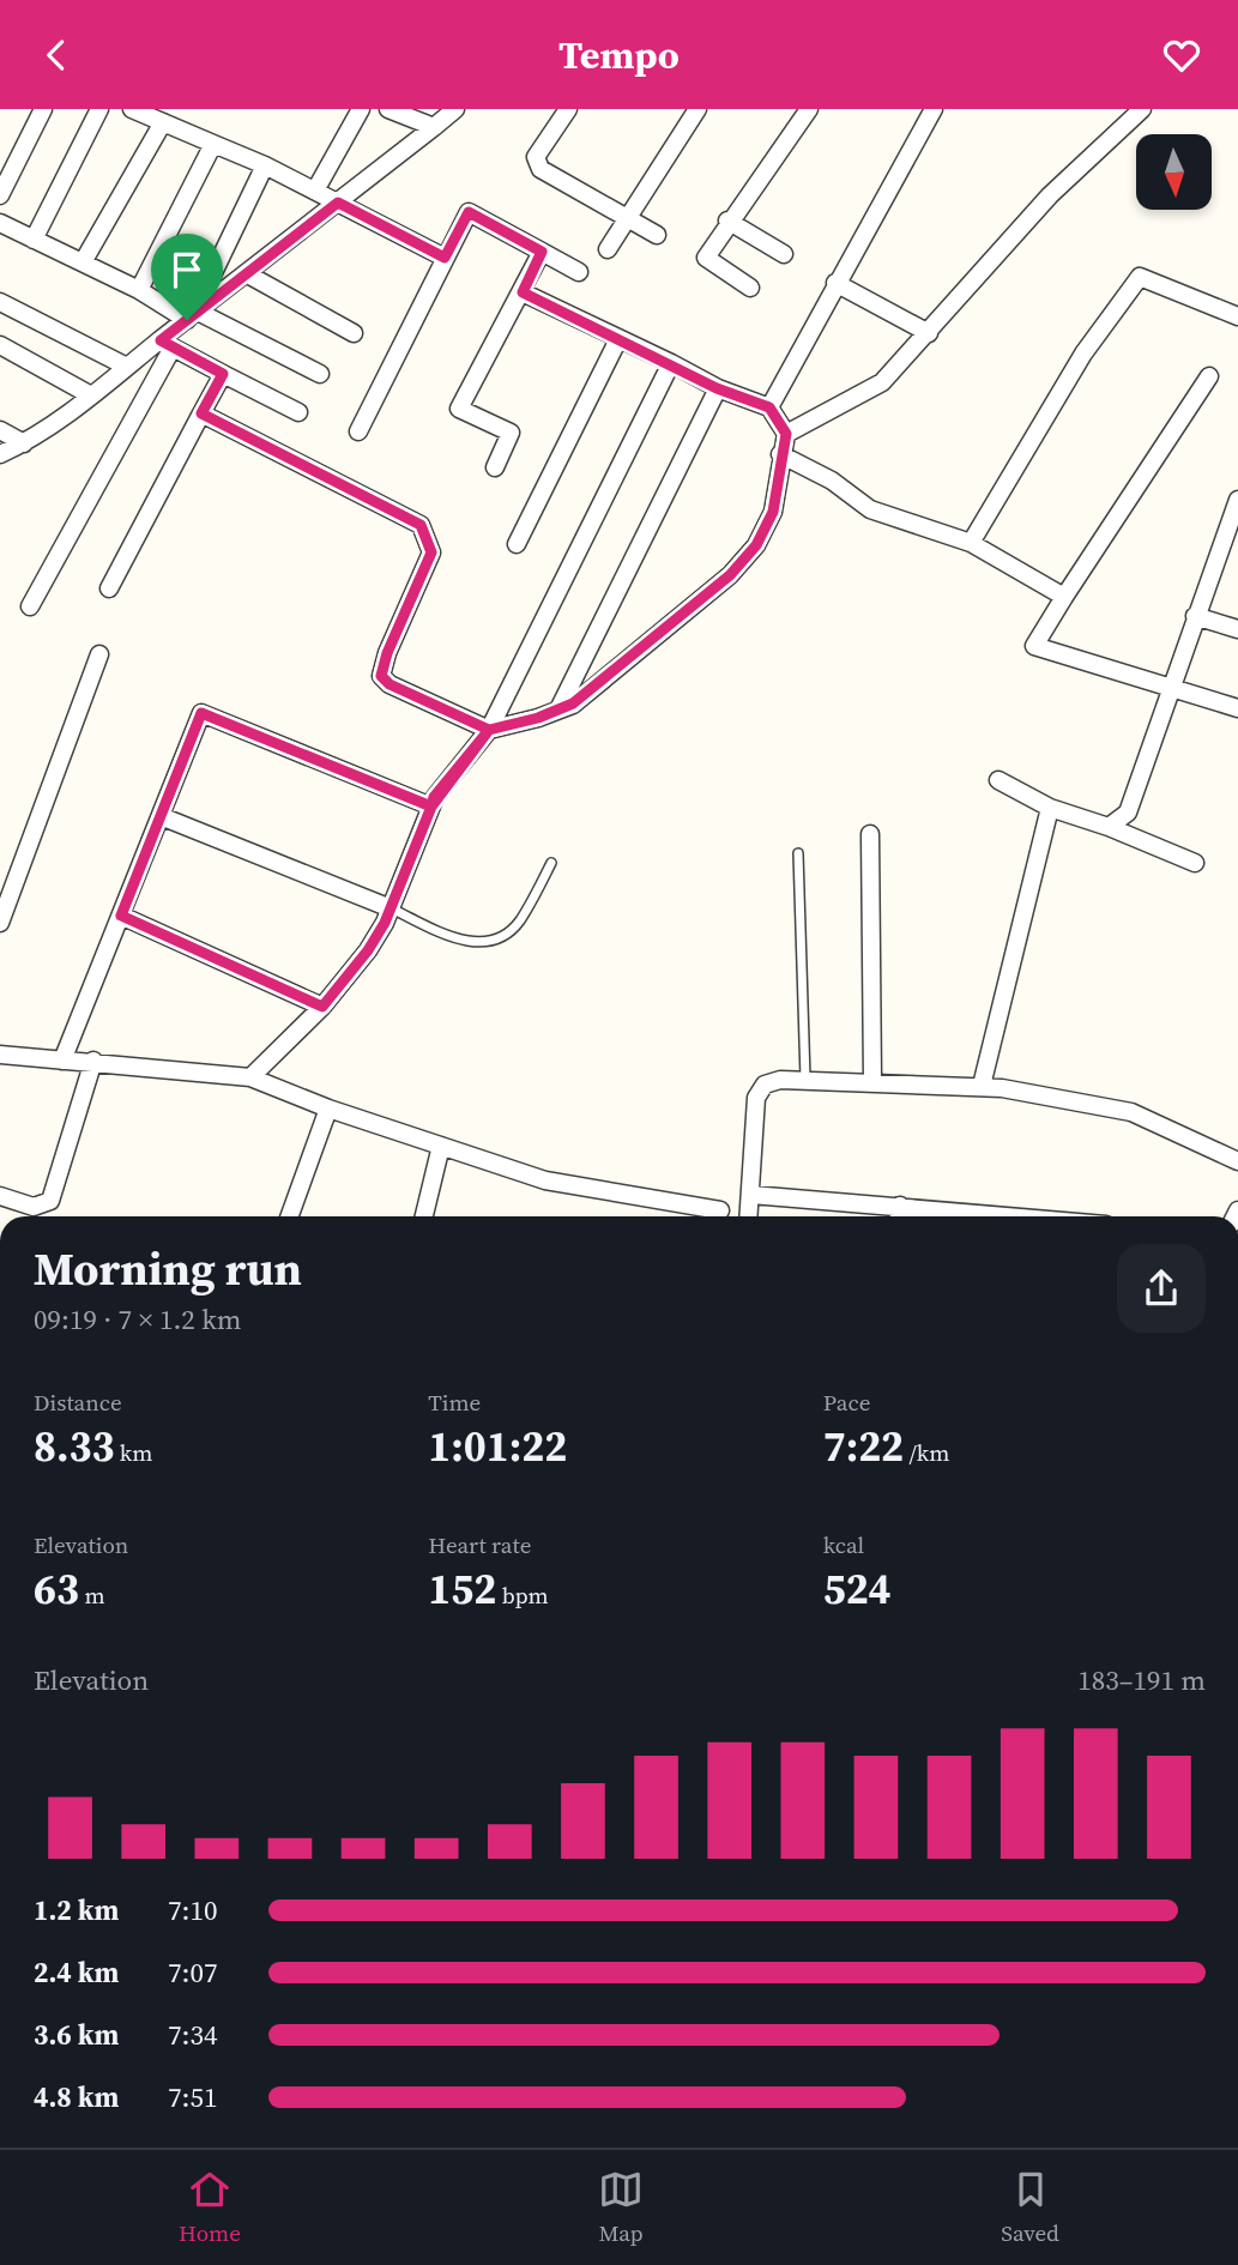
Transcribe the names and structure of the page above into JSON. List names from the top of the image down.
{
  "north": "bottom",
  "page": {
    "header": "Tempo",
    "heading": ["Morning run", "09:19 · 7 × 1.2 km"],
    "stats": [
      ["Distance", "8.33 km"],
      ["Time", "1:01:22"],
      ["Pace", "7:22 /km"],
      ["Elevation", "63 m"],
      ["Heart rate", "152 bpm"],
      ["kcal", "524"]
    ],
    "chart": ["Elevation", "183–191 m"],
    "list": [
      {
        "name": "1.2 km",
        "note": "7:10"
      },
      {
        "name": "2.4 km",
        "note": "7:07"
      },
      {
        "name": "3.6 km",
        "note": "7:34"
      },
      {
        "name": "4.8 km",
        "note": "7:51"
      }
    ],
    "tabs": ["Home", "Map", "Saved"]
  }
}
